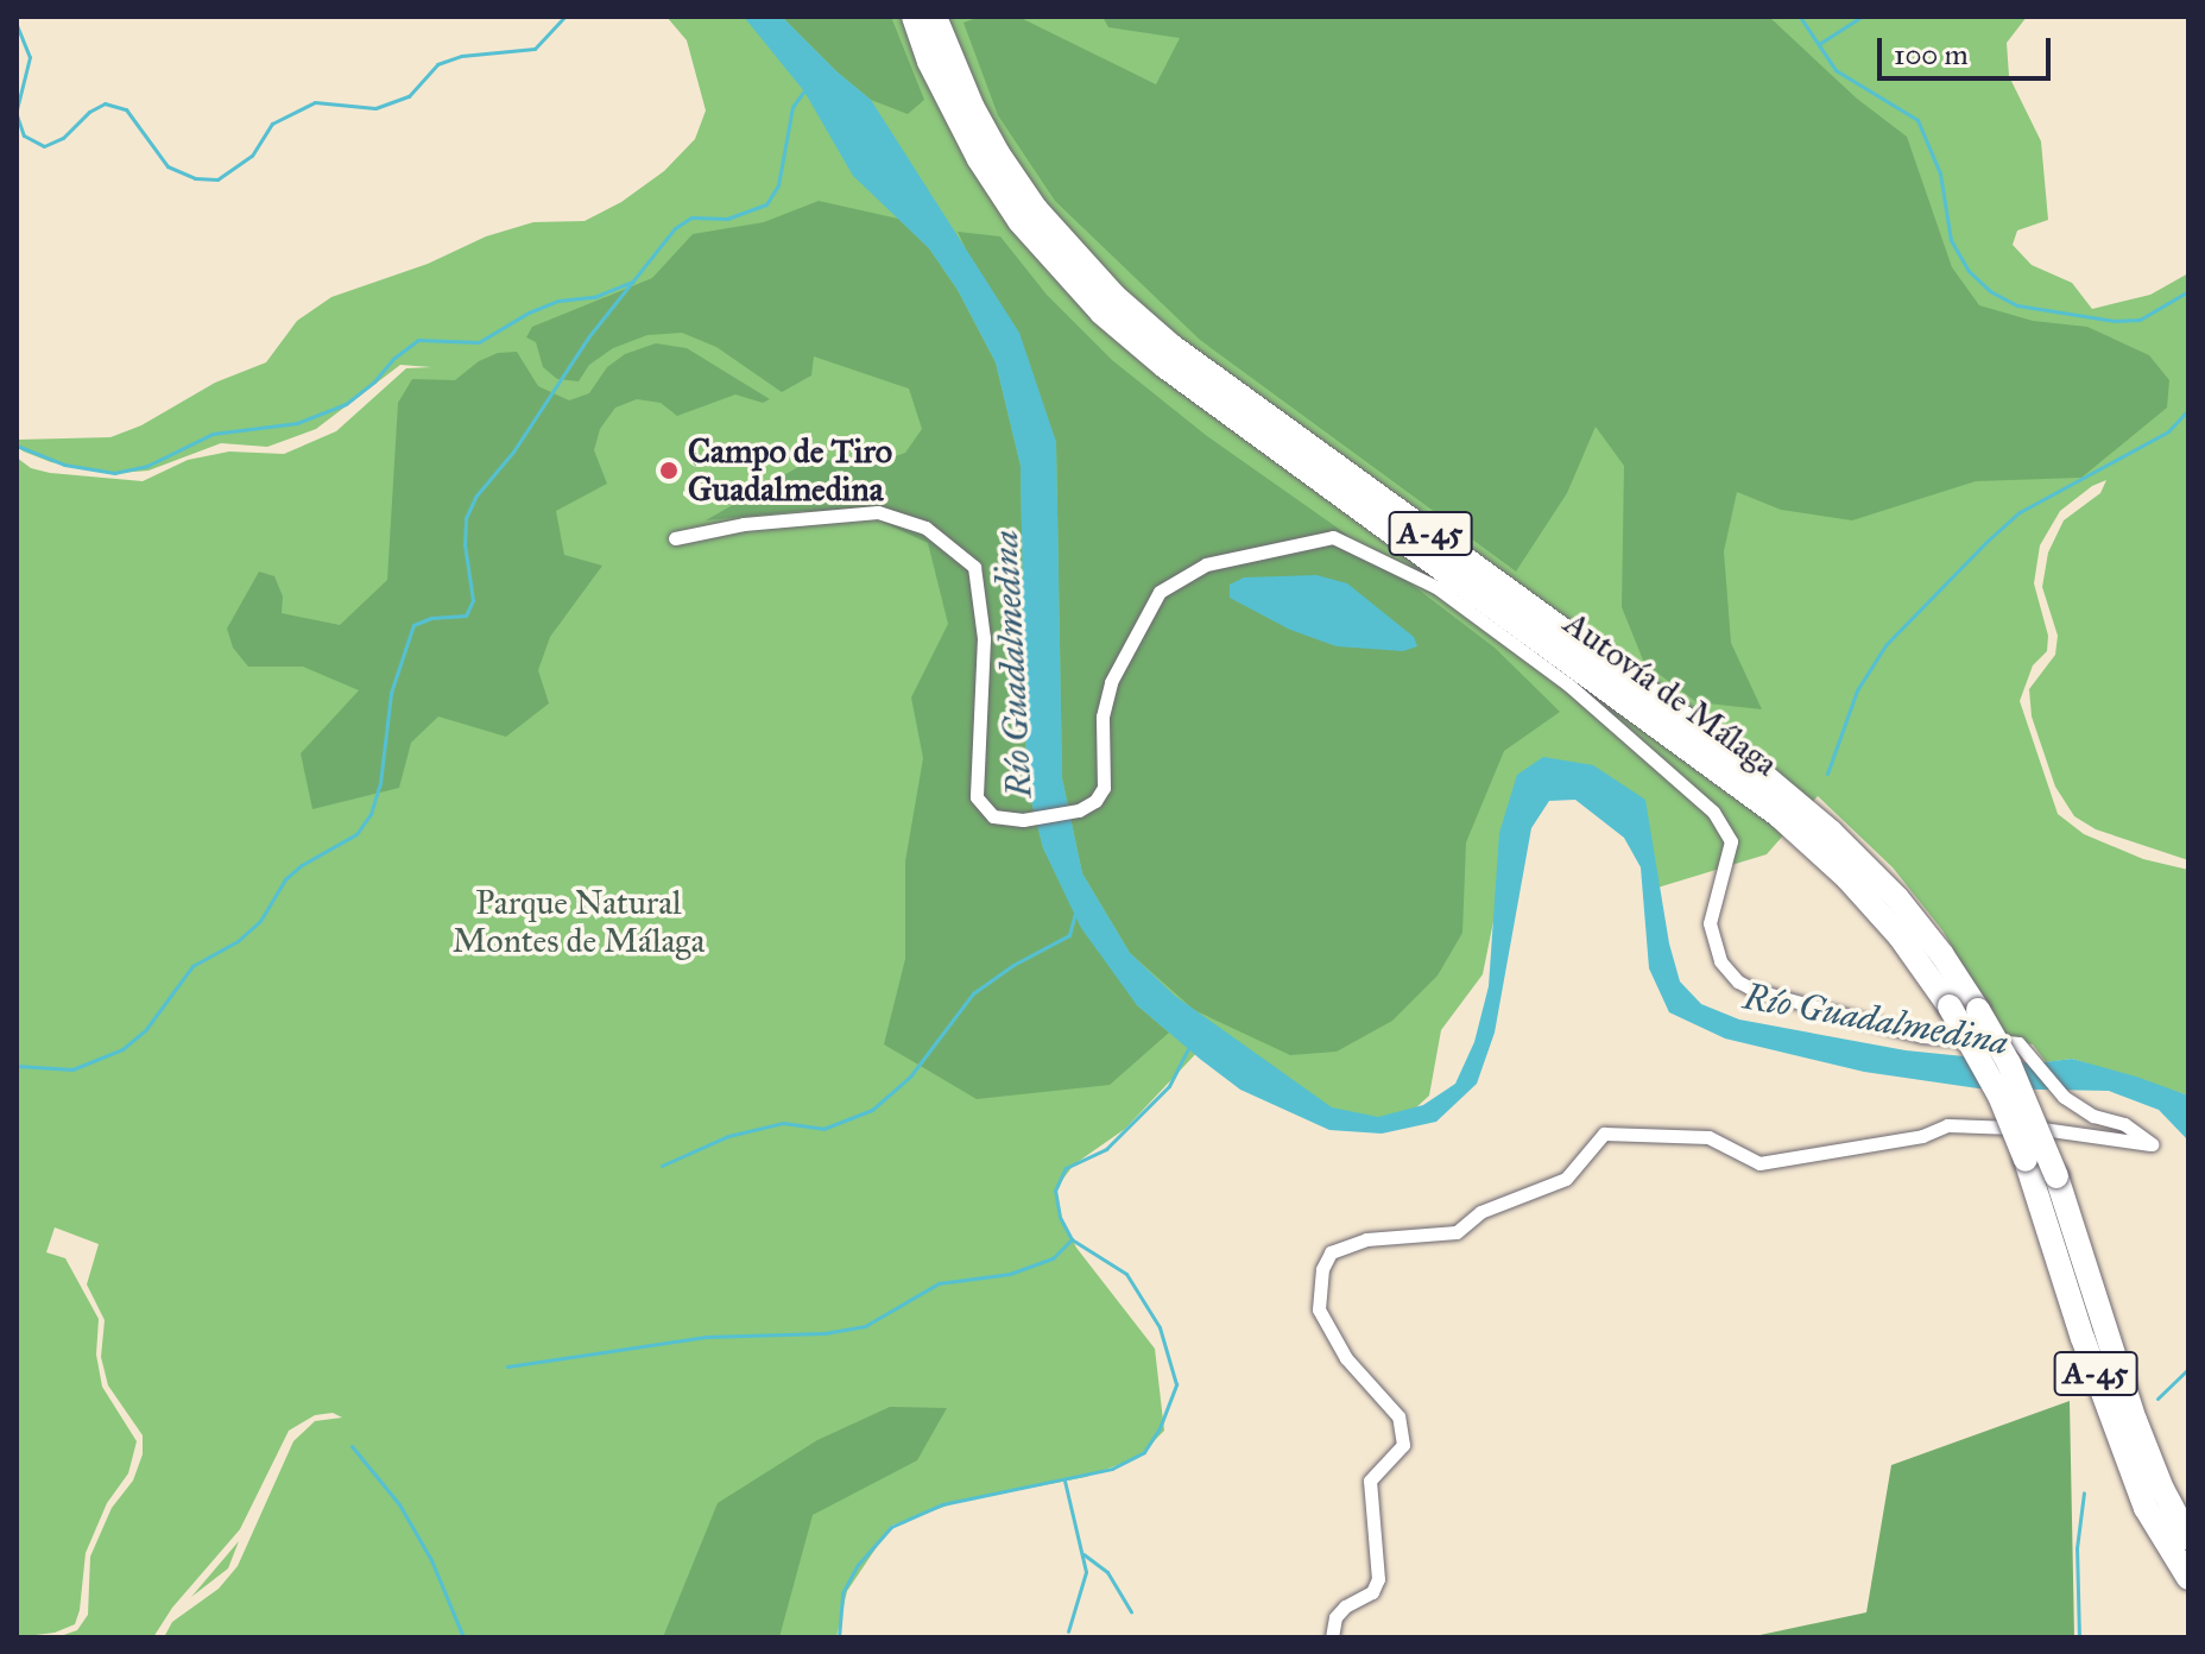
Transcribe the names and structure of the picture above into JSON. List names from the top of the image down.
{
  "streets": {
    "highway": ["A-45", "Autovía de Málaga"]
  },
  "water": ["Río Guadalmedina"],
  "parks": ["Parque Natural Montes de Málaga"],
  "places": ["Campo de Tiro Guadalmedina"],
  "scale_bar": "100 m"
}
